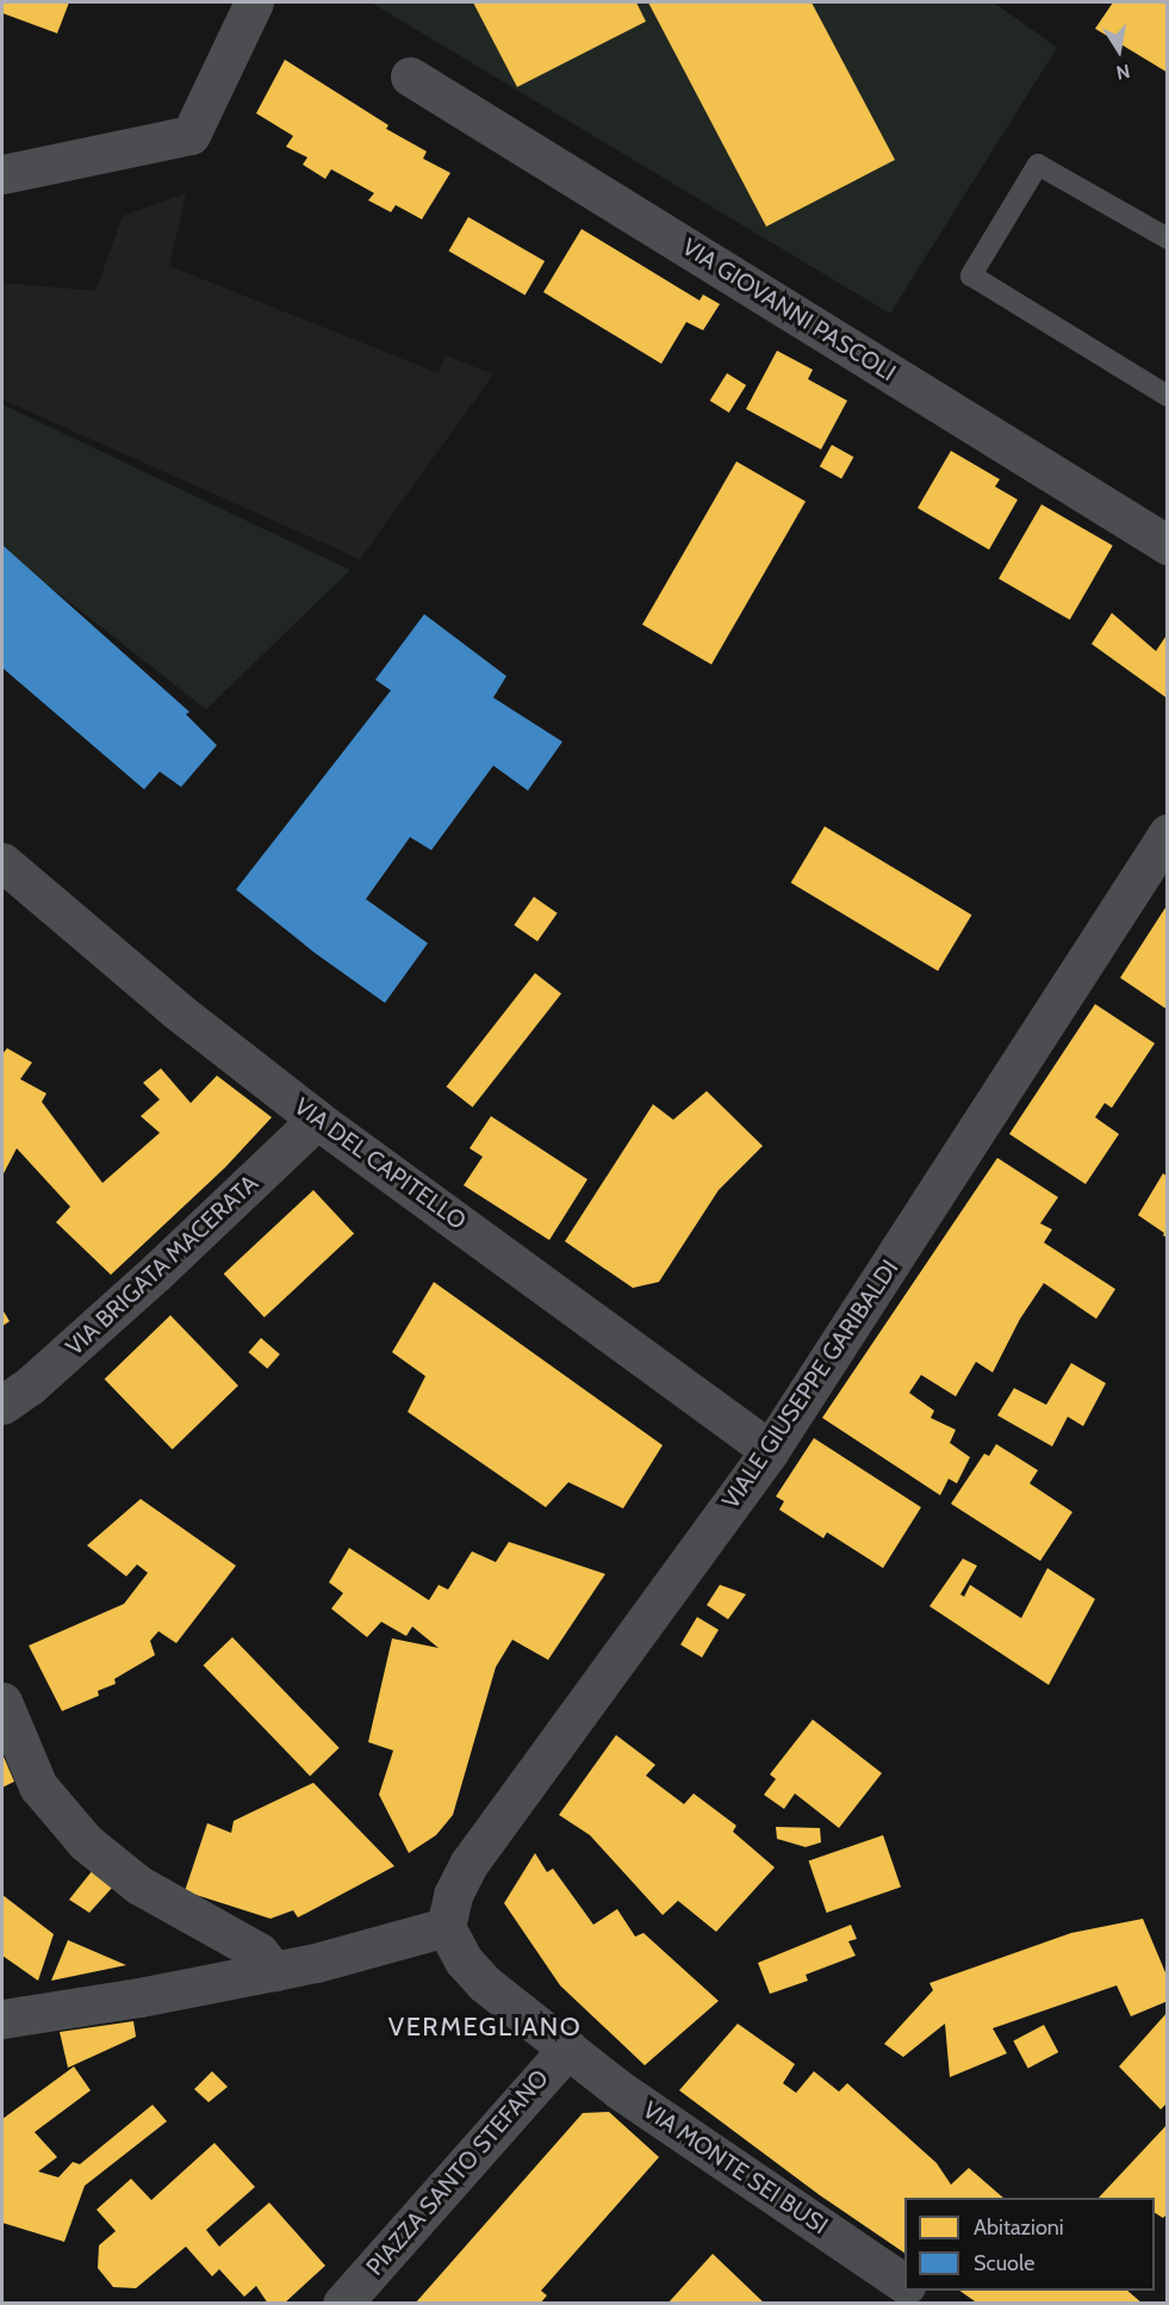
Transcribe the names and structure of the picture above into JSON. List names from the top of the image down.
{
  "streets": {
    "street": [
      "VIA GIOVANNI PASCOLI",
      "VIA DEL CAPITELLO",
      "VIA BRIGATA MACERATA",
      "VIALE GIUSEPPE GARIBALDI",
      "VIA MONTE SEI BUSI",
      "PIAZZA SANTO STEFANO"
    ]
  },
  "crossings": [
    ["VIA DEL CAPITELLO", "VIA BRIGATA MACERATA"],
    ["VIA DEL CAPITELLO", "VIALE GIUSEPPE GARIBALDI"],
    ["VIALE GIUSEPPE GARIBALDI", "PIAZZA SANTO STEFANO"],
    ["VIA MONTE SEI BUSI", "PIAZZA SANTO STEFANO"]
  ],
  "districts": ["VERMEGLIANO"],
  "legend": ["Abitazioni", "Scuole"],
  "north": "bottom"
}
